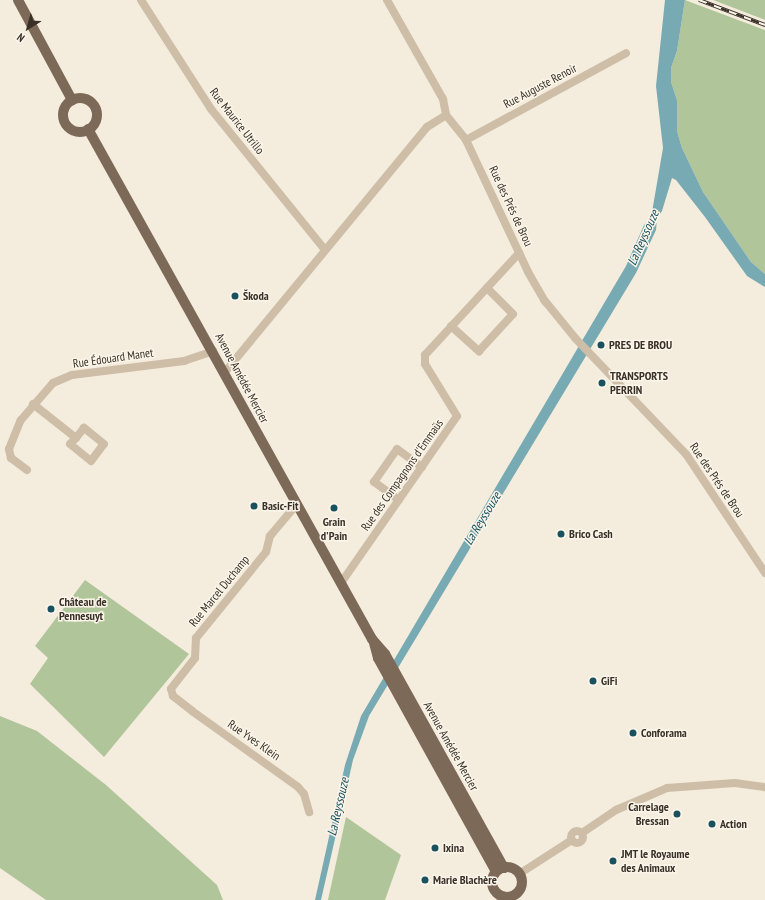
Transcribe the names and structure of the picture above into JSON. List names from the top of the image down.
{
  "streets": {
    "main road": ["Avenue Amédée Mercier"],
    "street": [
      "Rue Auguste Renoir",
      "Rue Maurice Utrillo",
      "Rue des Prés de Brou",
      "Rue Édouard Manet",
      "Rue des Compagnons d'Emmaüs",
      "Rue Marcel Duchamp",
      "Rue Yves Klein"
    ]
  },
  "crossings": [
    ["Rue Auguste Renoir", "Rue des Prés de Brou"],
    ["Rue des Prés de Brou", "Rue des Compagnons d'Emmaüs"],
    ["Rue Édouard Manet", "Avenue Amédée Mercier"],
    ["Avenue Amédée Mercier", "Rue des Compagnons d'Emmaüs"],
    ["Avenue Amédée Mercier", "Rue Marcel Duchamp"],
    ["Rue Marcel Duchamp", "Rue Yves Klein"]
  ],
  "water": ["La Reyssouze"],
  "places": [
    "Škoda",
    "PRES DE BROU",
    "TRANSPORTS PERRIN",
    "Basic-Fit",
    "Grain d'Pain",
    "Brico Cash",
    "Château de Pennesuyt",
    "GiFi",
    "Conforama",
    "Carrelage Bressan",
    "Action",
    "Ixina",
    "JMT le Royaume des Animaux",
    "Marie Blachère"
  ],
  "north": "bottom left"
}
